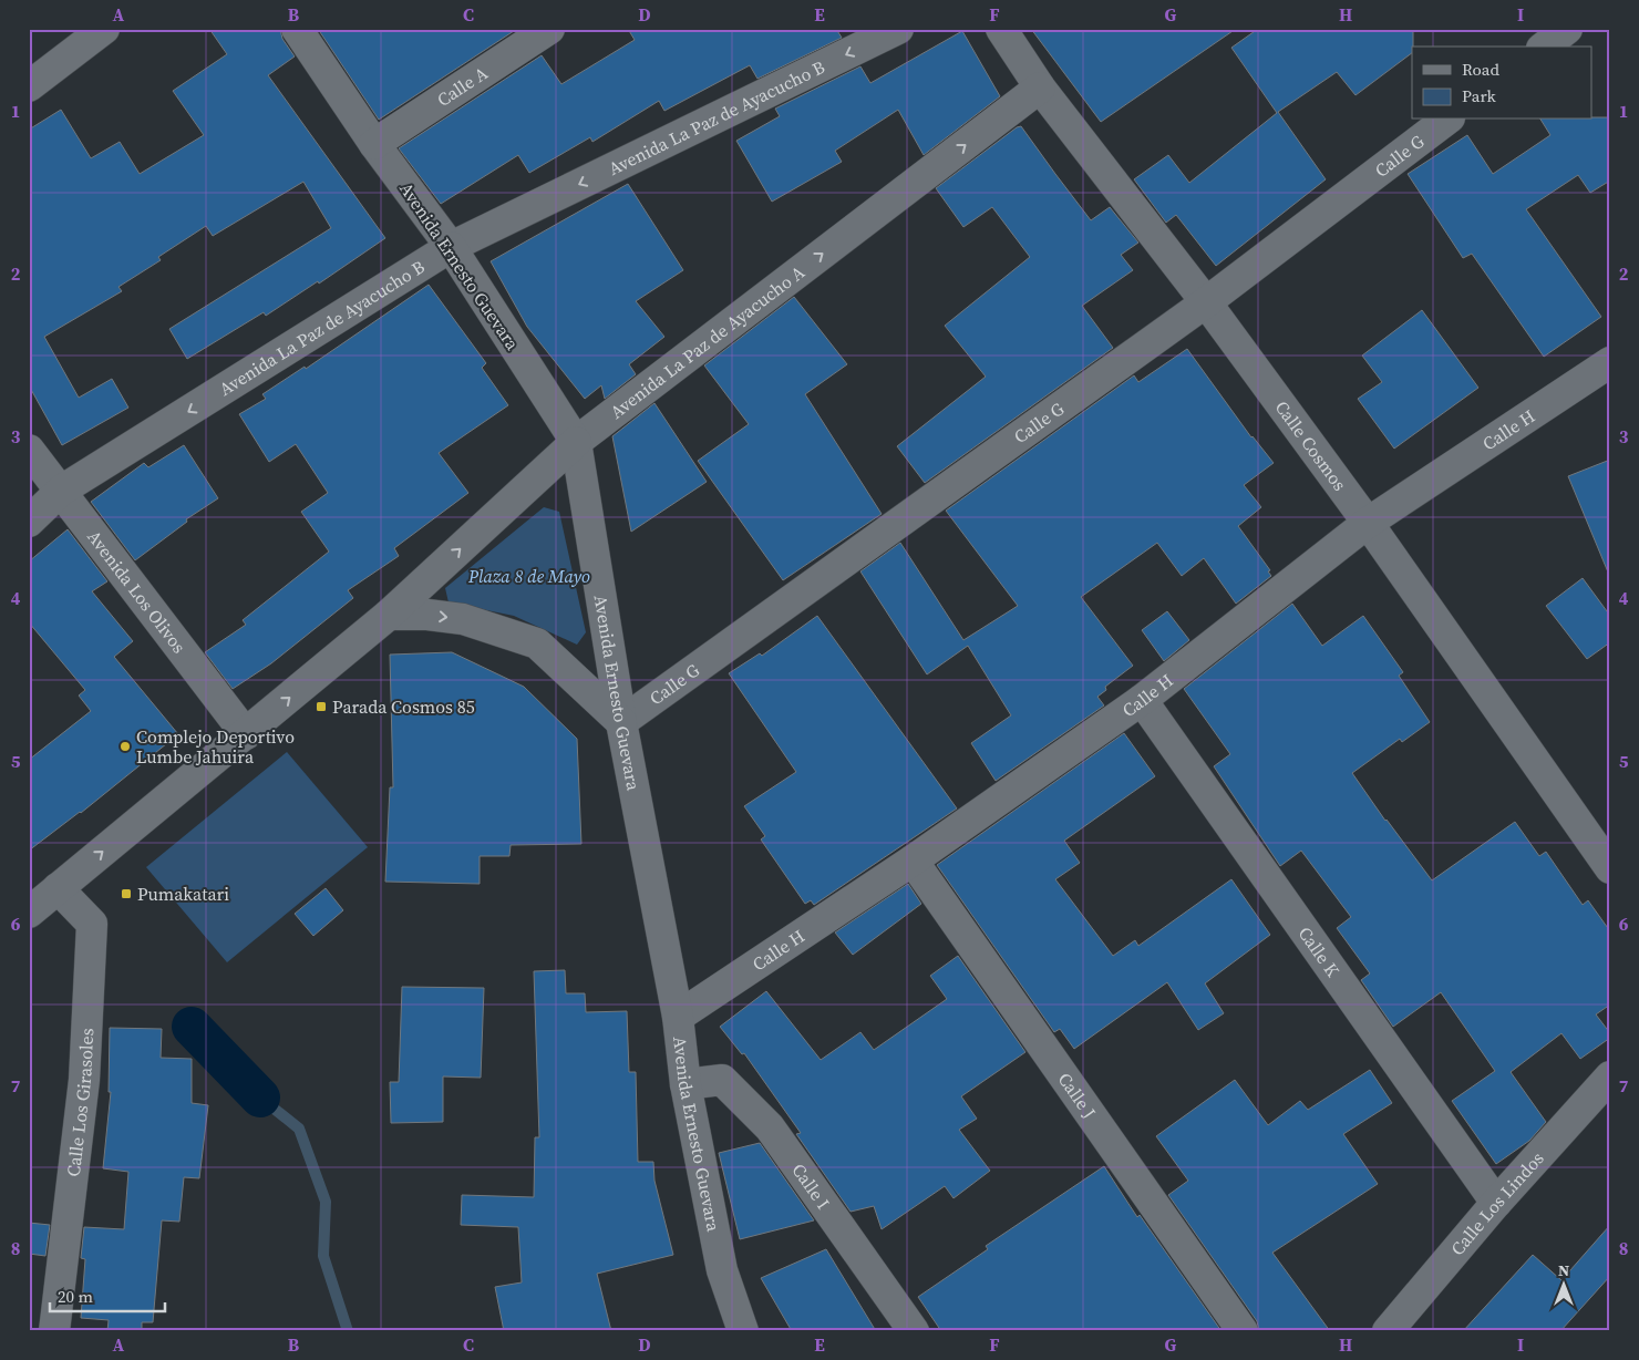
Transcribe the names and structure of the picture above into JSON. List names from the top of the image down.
{
  "streets": {
    "street": [
      "Calle A",
      "Avenida La Paz de Ayacucho B",
      "Calle G",
      "Avenida Ernesto Guevara",
      "Avenida La Paz de Ayacucho A",
      "Calle H",
      "Calle Cosmos",
      "Avenida Los Olivos",
      "Calle K",
      "Calle J",
      "Calle Los Girasoles",
      "Calle I",
      "Calle Los Lindos"
    ]
  },
  "crossings": [
    ["Calle A", "Avenida Ernesto Guevara"],
    ["Avenida La Paz de Ayacucho B", "Avenida Ernesto Guevara"],
    ["Avenida La Paz de Ayacucho B", "Avenida Los Olivos"],
    ["Calle G", "Avenida Ernesto Guevara"],
    ["Calle G", "Calle Cosmos"],
    ["Avenida Ernesto Guevara", "Avenida La Paz de Ayacucho A"],
    ["Avenida Ernesto Guevara", "Calle H"],
    ["Avenida Ernesto Guevara", "Calle I"],
    ["Avenida La Paz de Ayacucho A", "Calle Cosmos"],
    ["Avenida La Paz de Ayacucho A", "Avenida Los Olivos"],
    ["Avenida La Paz de Ayacucho A", "Calle Los Girasoles"],
    ["Calle H", "Calle Cosmos"],
    ["Calle H", "Calle K"],
    ["Calle H", "Calle J"],
    ["Calle K", "Calle Los Lindos"]
  ],
  "one_way": ["Avenida La Paz de Ayacucho B", "Avenida La Paz de Ayacucho A"],
  "parks": ["Plaza 8 de Mayo"],
  "places": {
    "transit": ["Parada Cosmos 85", "Pumakatari"],
    "other": ["Complejo Deportivo Lumbe Jahuira"]
  },
  "legend": ["Road", "Park"],
  "scale_bar": "20 m",
  "north": "top",
  "grid": {
    "columns": [
      "A",
      "B",
      "C",
      "D",
      "E",
      "F",
      "G",
      "H",
      "I"
    ],
    "rows": [
      "1",
      "2",
      "3",
      "4",
      "5",
      "6",
      "7",
      "8"
    ]
  }
}
